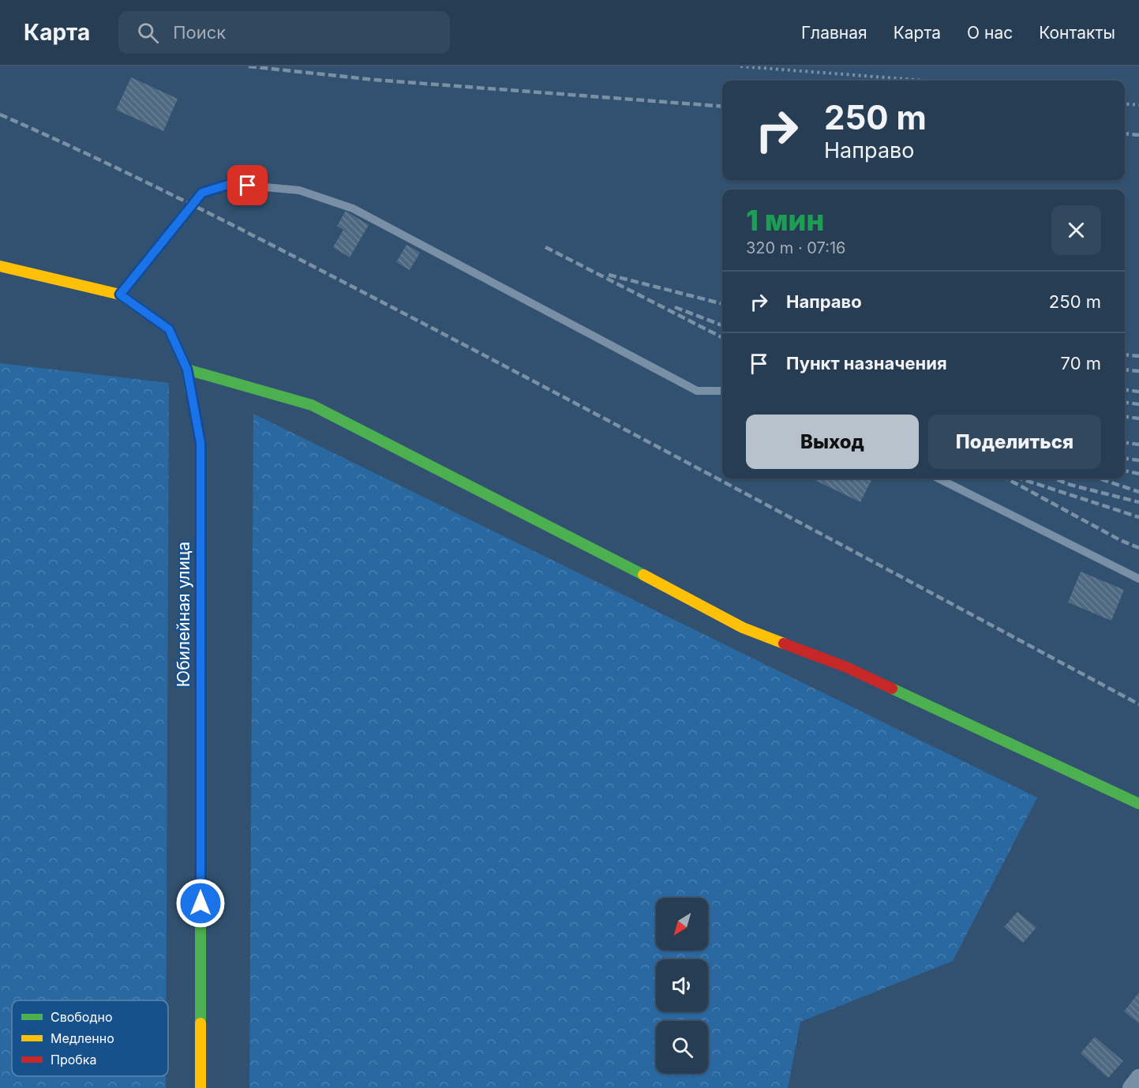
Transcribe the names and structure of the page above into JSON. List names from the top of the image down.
{
  "streets": {
    "street": ["Юбилейная улица"]
  },
  "legend": ["Свободно", "Медленно", "Пробка"],
  "north": "bottom left",
  "page": {
    "header": "Карта",
    "search": "Поиск",
    "nav": [
      "Главная",
      "Карта",
      "О нас",
      "Контакты"
    ],
    "turn": ["250 m", "Направо"],
    "heading": ["1 мин", "320 m · 07:16"],
    "list": [
      {
        "name": "Направо",
        "value": "250 m"
      },
      {
        "name": "Пункт назначения",
        "value": "70 m"
      }
    ],
    "buttons": ["Выход", "Поделиться"]
  }
}
